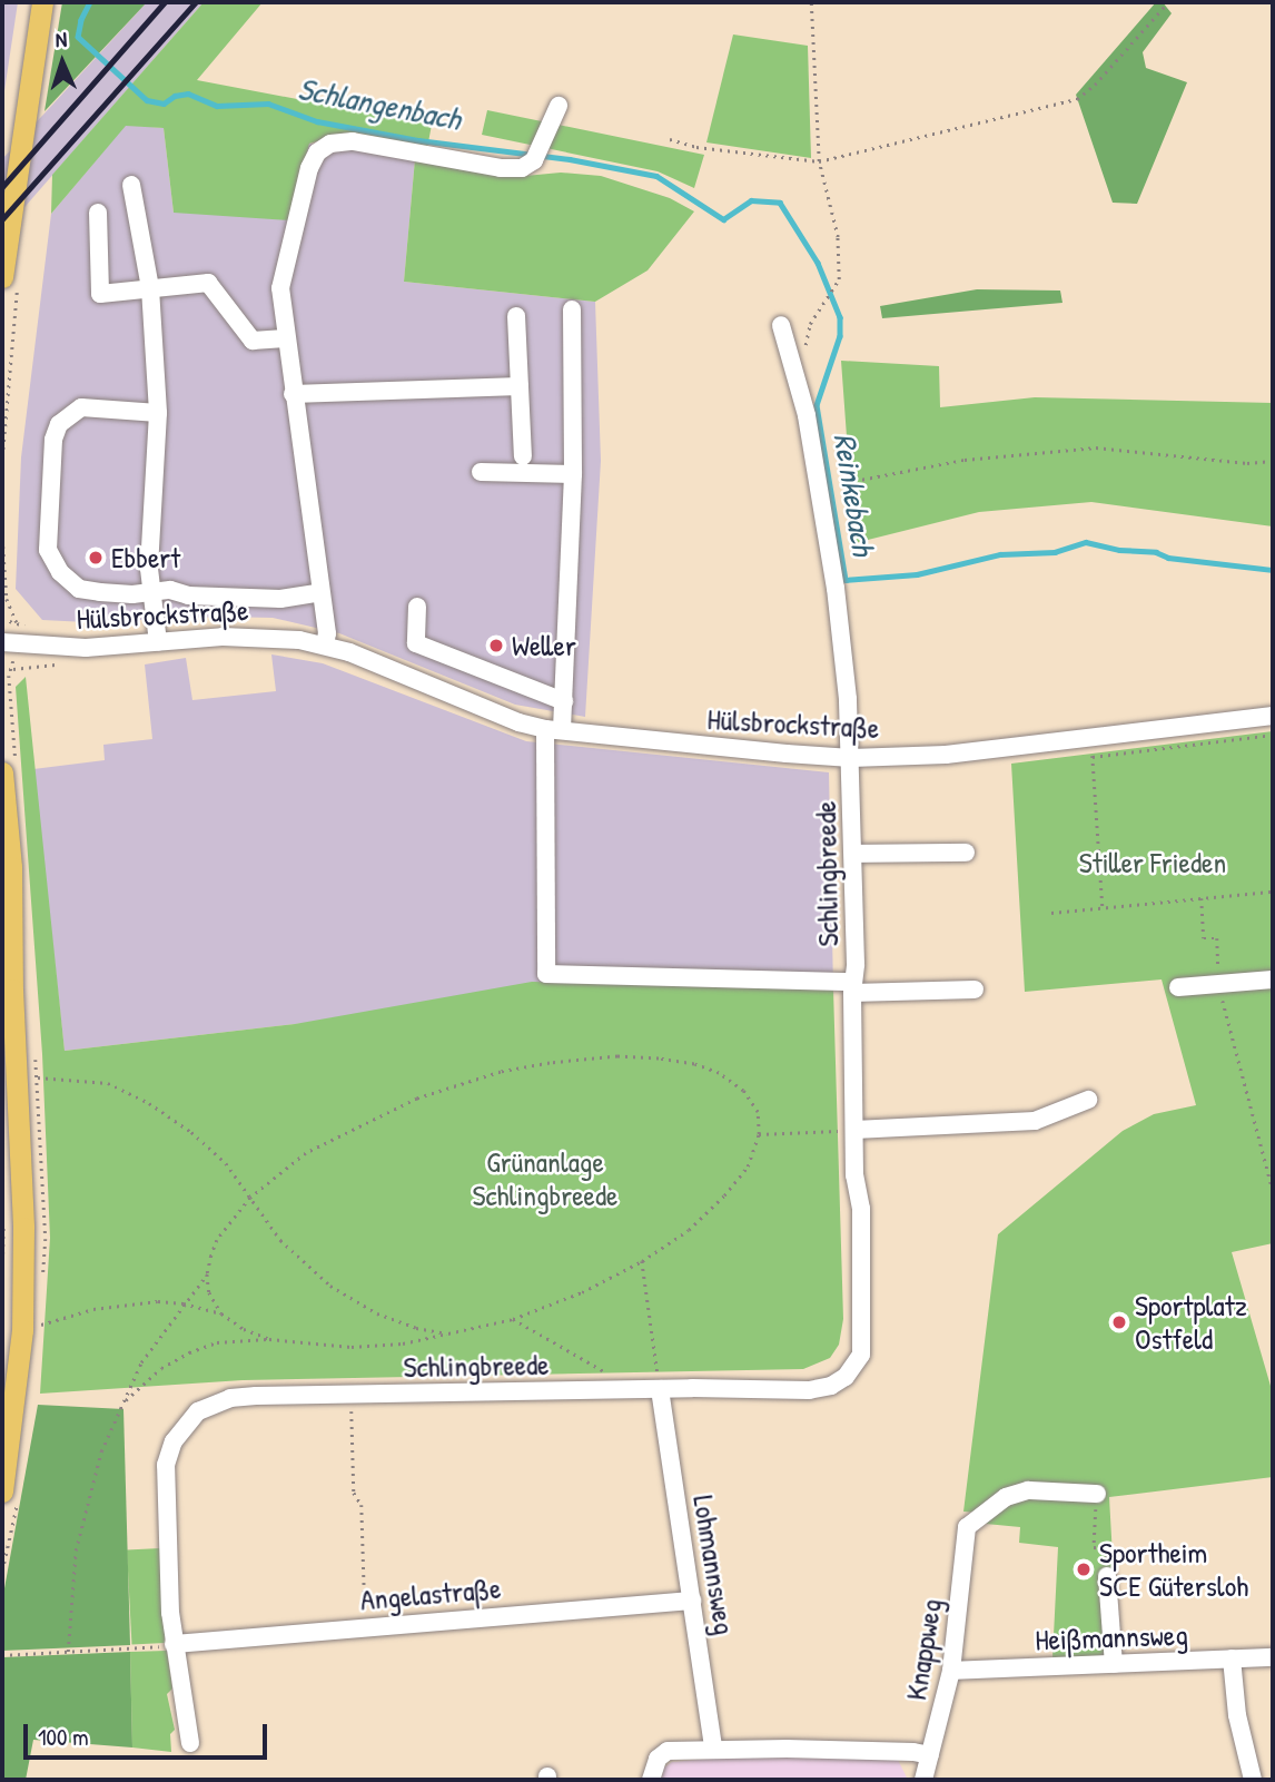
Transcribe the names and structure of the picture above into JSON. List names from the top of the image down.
{
  "streets": {
    "street": [
      "Hülsbrockstraße",
      "Schlingbreede",
      "Lohmannsweg",
      "Angelastraße",
      "Heißmannsweg",
      "Knappweg"
    ]
  },
  "crossings": [
    ["Hülsbrockstraße", "Schlingbreede"],
    ["Schlingbreede", "Lohmannsweg"],
    ["Schlingbreede", "Angelastraße"],
    ["Lohmannsweg", "Angelastraße"],
    ["Heißmannsweg", "Knappweg"]
  ],
  "water": ["Schlangenbach", "Reinkebach"],
  "parks": ["Stiller Frieden", "Grünanlage Schlingbreede"],
  "places": [
    "Ebbert",
    "Weller",
    "Sportplatz Ostfeld",
    "Sportheim SCE Gütersloh"
  ],
  "scale_bar": "100 m",
  "north": "top"
}
